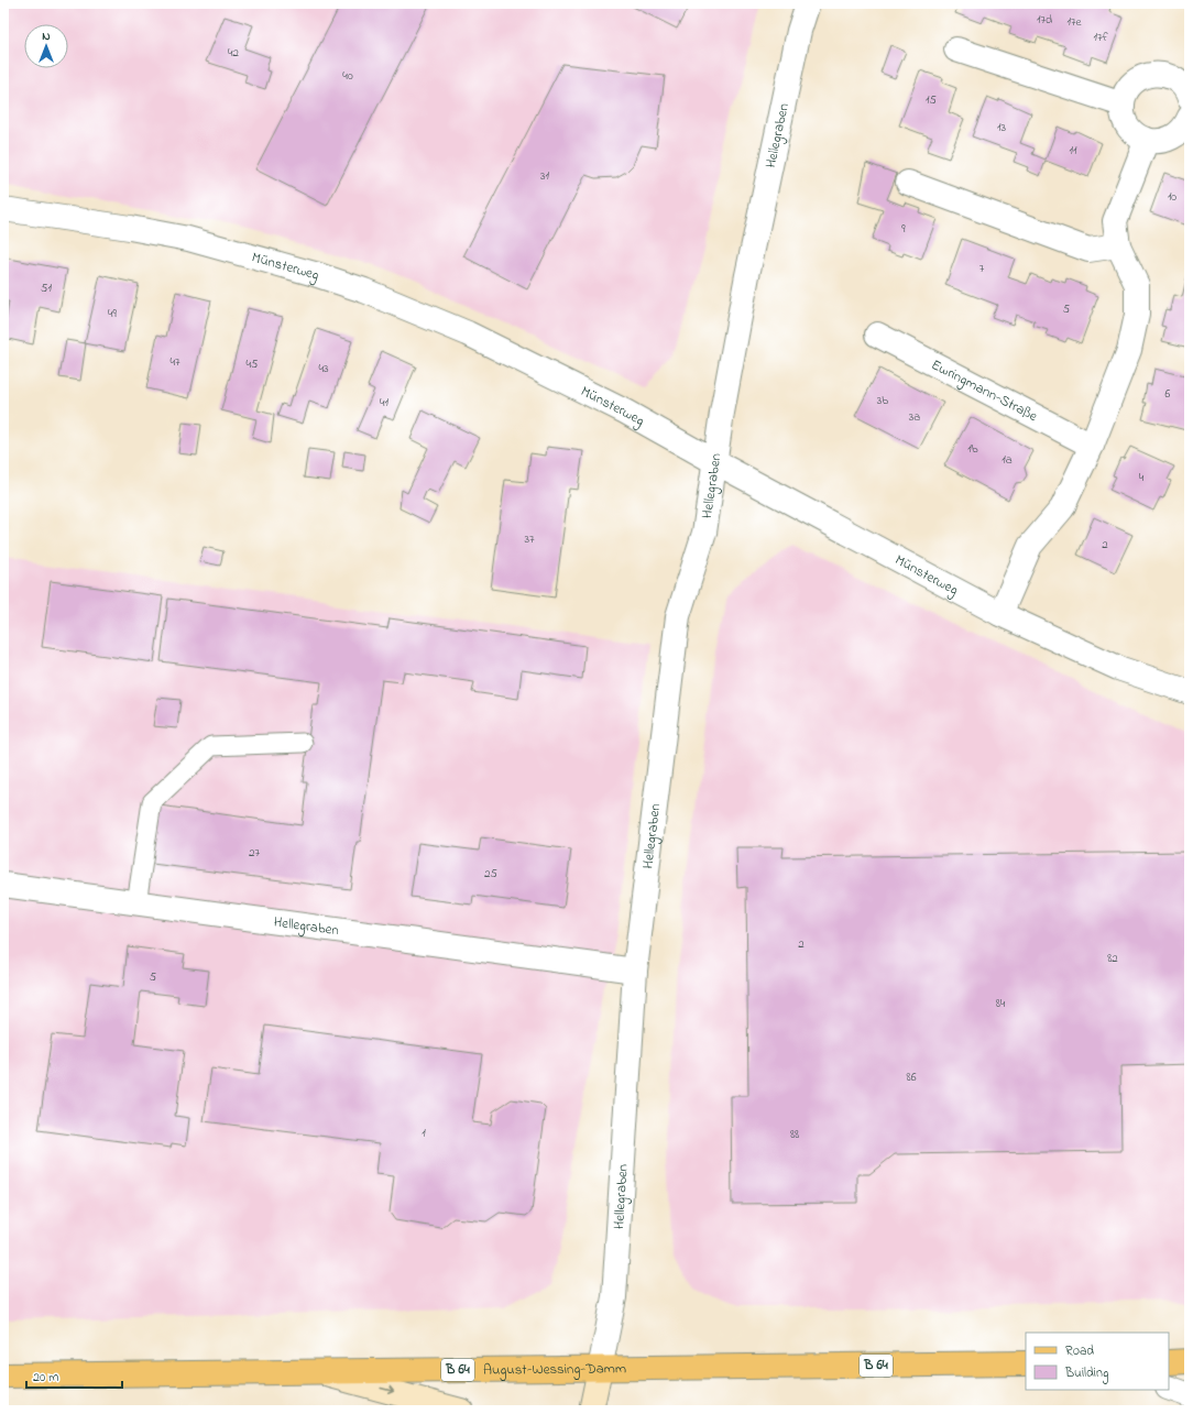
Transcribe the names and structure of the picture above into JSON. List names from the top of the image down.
{
  "streets": {
    "main road": ["B 64", "August-Wessing-Damm"],
    "street": ["Hellegraben", "Münsterweg", "Ewringmann-Straße"]
  },
  "crossings": [
    ["Hellegraben", "Münsterweg"],
    ["Hellegraben", "August-Wessing-Damm"]
  ],
  "house_numbers": [
    "17d",
    "17e",
    "17f",
    "42",
    "40",
    "15",
    "13",
    "11",
    "31",
    "10",
    "9",
    "7",
    "51",
    "5",
    "49",
    "47",
    "45",
    "43",
    "6",
    "3b",
    "41",
    "3a",
    "1b",
    "1a",
    "4",
    "37",
    "2",
    "27",
    "25",
    "2",
    "82",
    "5",
    "84",
    "86",
    "1",
    "88"
  ],
  "legend": ["Road", "Building"],
  "scale_bar": "20 m",
  "north": "top"
}
